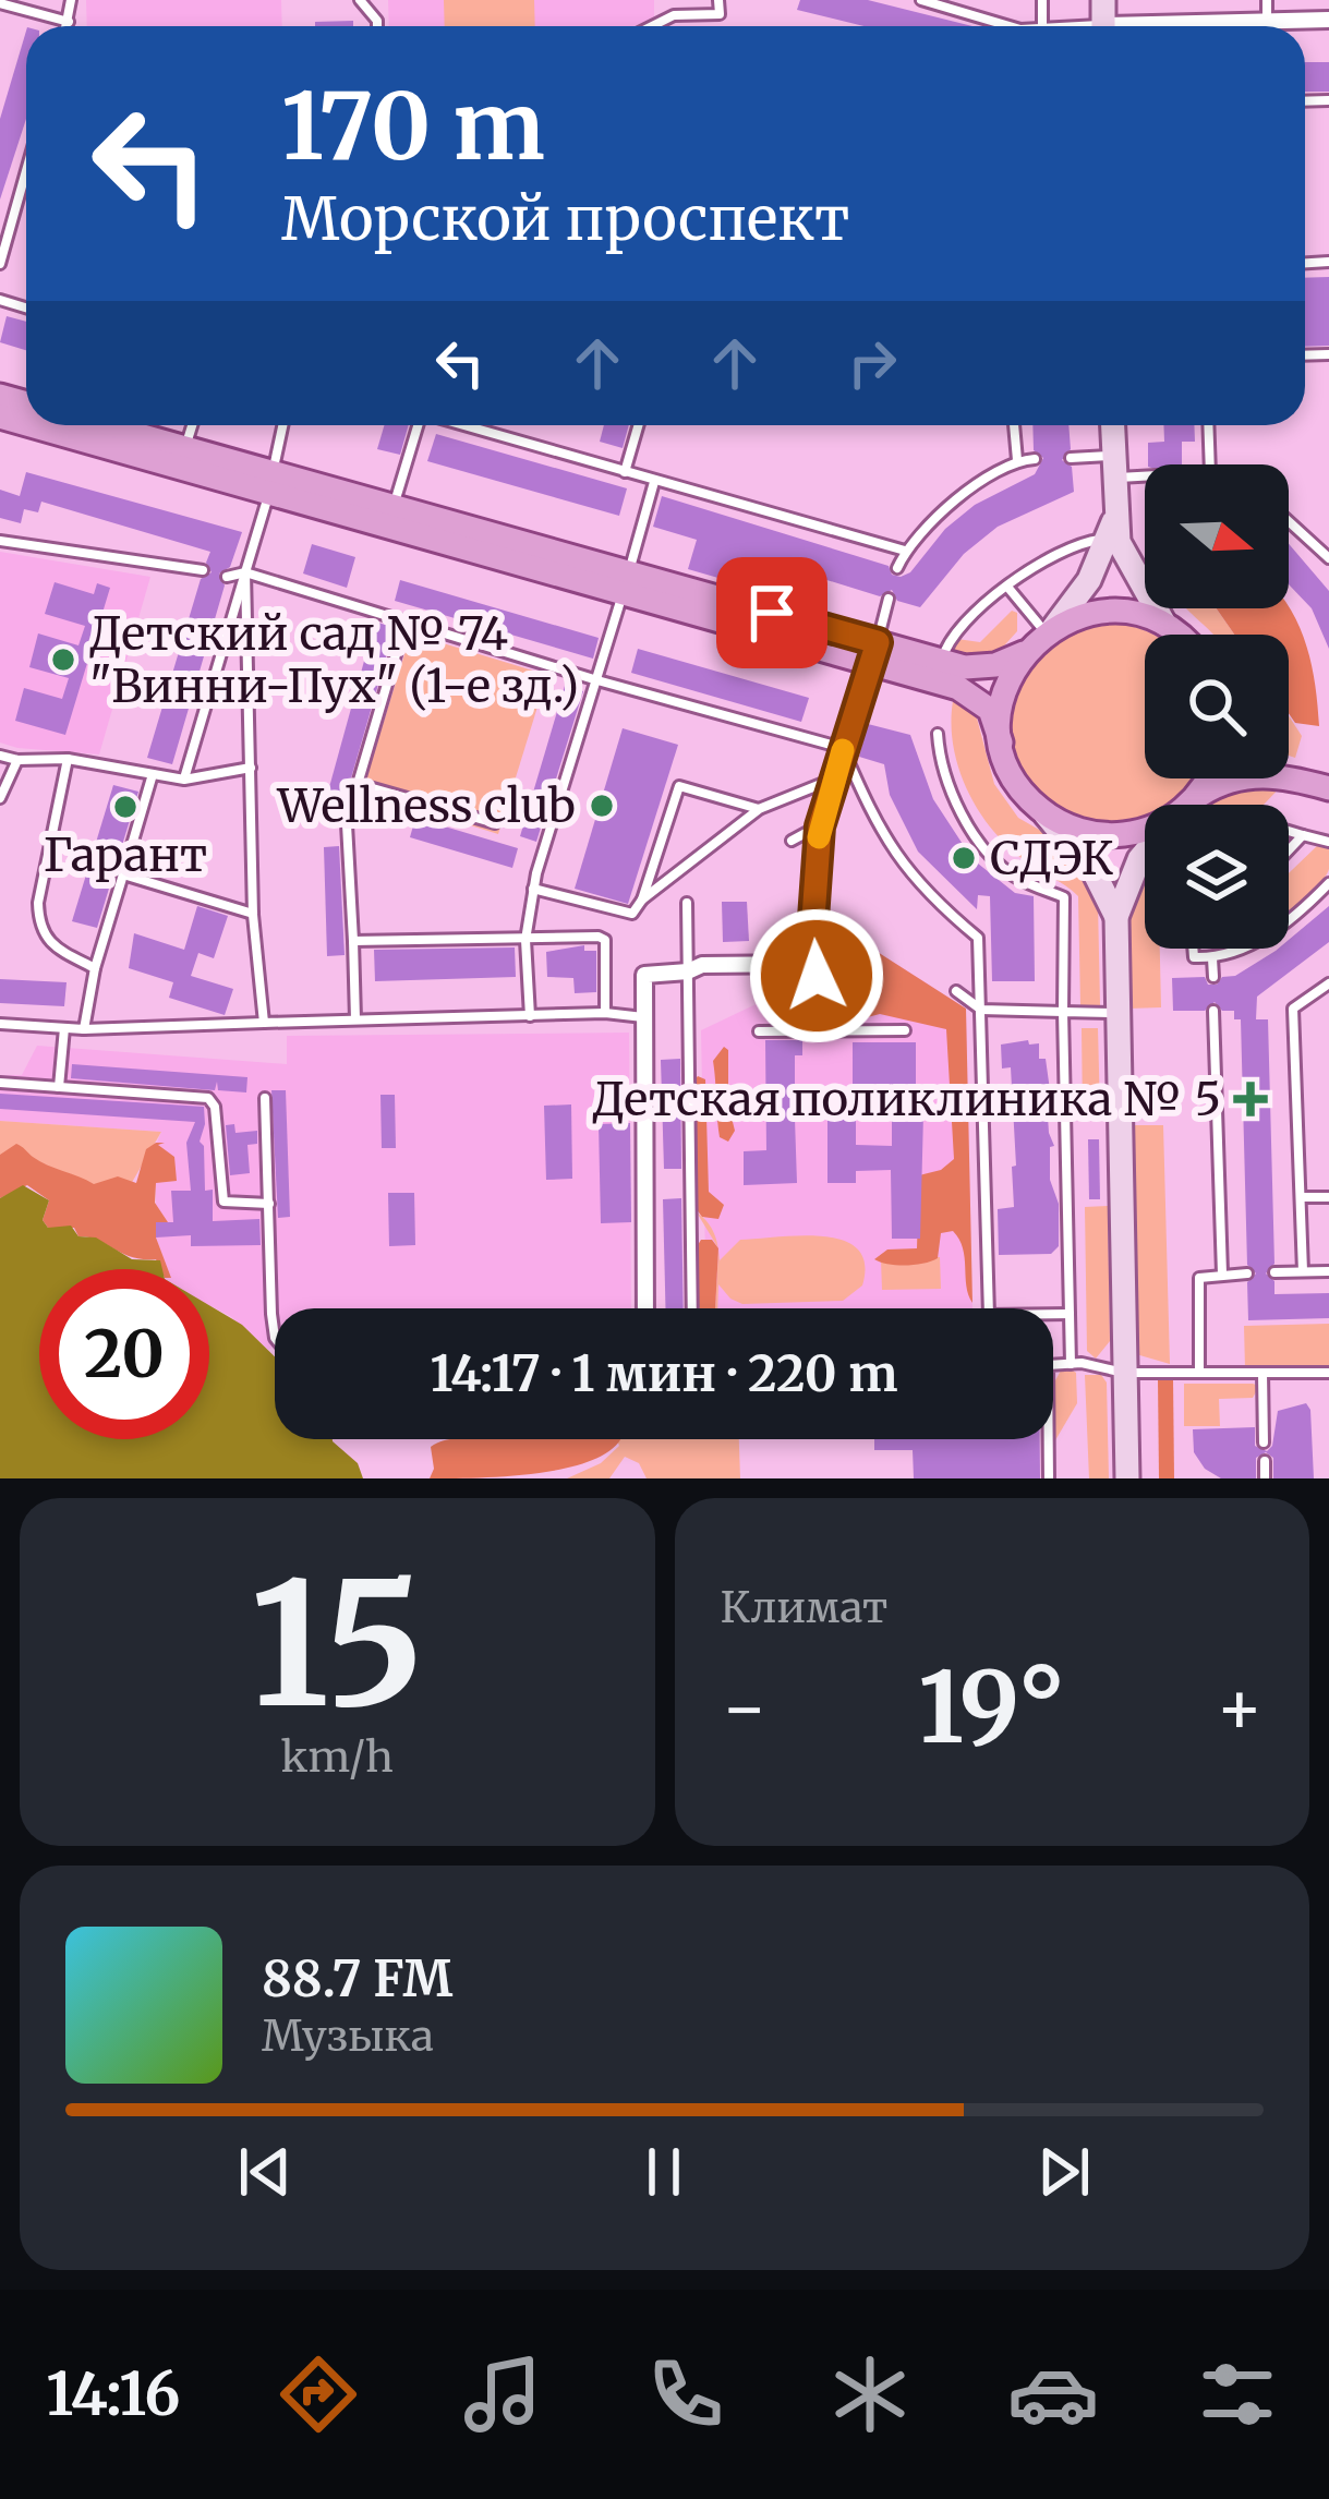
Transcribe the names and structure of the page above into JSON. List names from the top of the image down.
{
  "places": {
    "other": [
      "Детский сад № 74 \"Винни-Пух\" (1-е зд.)",
      "Wellness club",
      "Гарант",
      "СДЭК"
    ],
    "health": ["Детская поликлиника № 5"]
  },
  "north": "right",
  "page": {
    "turn": ["170 m", "Морской проспект"],
    "limit": "20",
    "trip": "14:17 · 1 мин · 220 m",
    "tile": [
      ["15", "km/h"],
      "Климат"
    ],
    "heat": ["−", "19°", "+"],
    "song": ["88.7 FM", "Музыка"],
    "tabs": "14:16"
  }
}
